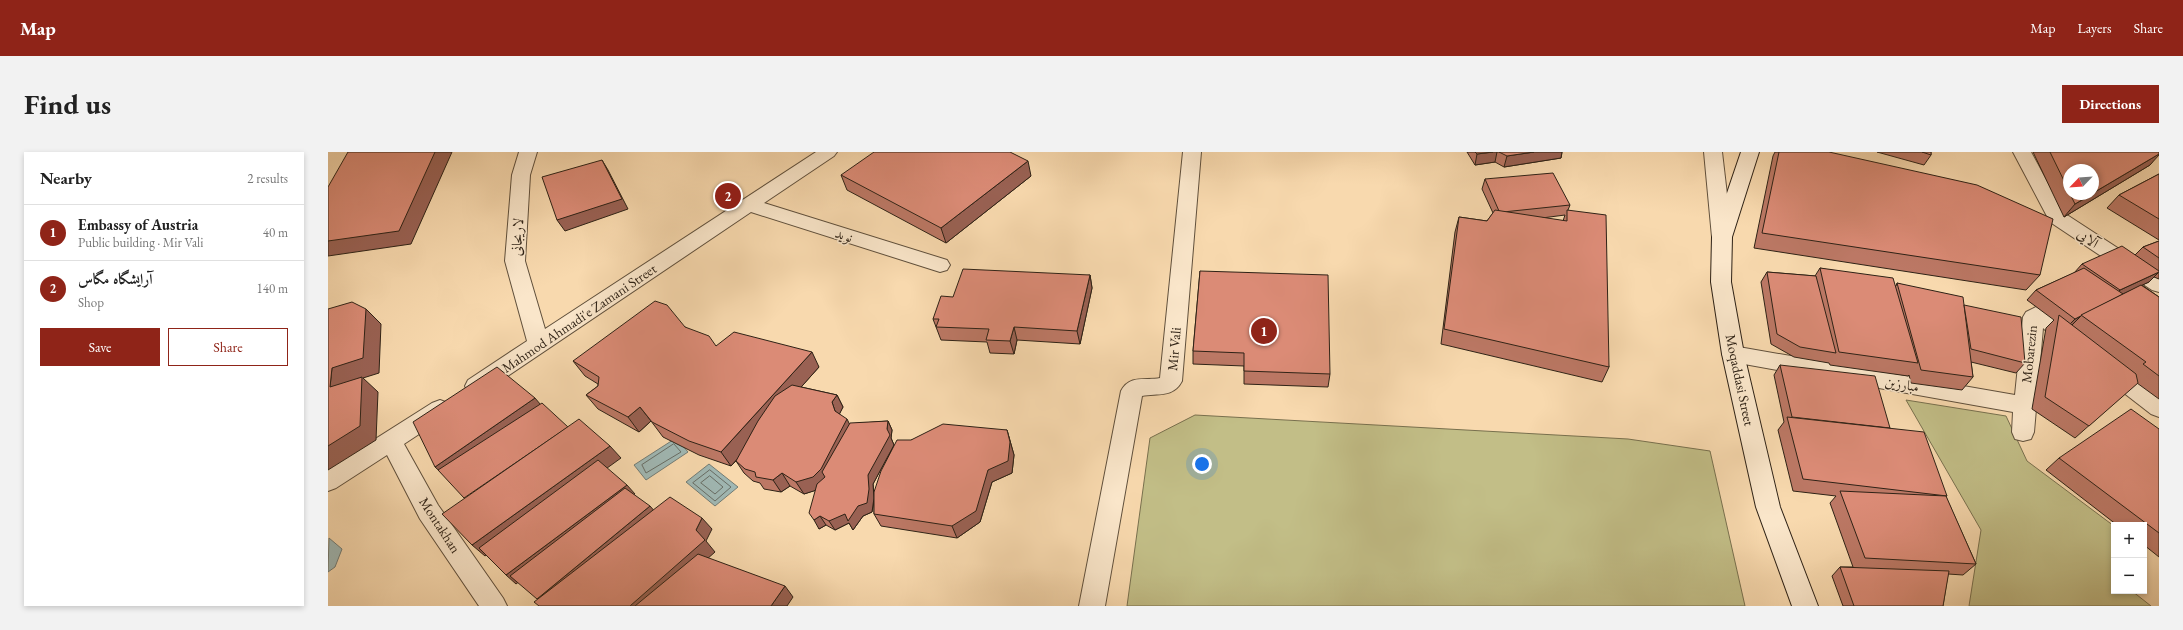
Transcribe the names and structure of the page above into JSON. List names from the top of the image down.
{
  "streets": {
    "street": [
      "نوید",
      "لاریجانی",
      "آلایی",
      "Mahmod Ahmadi'e Zamani Street",
      "Mir Vali",
      "Mobarezin",
      "Moqaddasi Street",
      "مبارزین",
      "Montakhan"
    ]
  },
  "crossings": [
    ["نوید", "Mahmod Ahmadi'e Zamani Street"],
    ["لاریجانی", "Mahmod Ahmadi'e Zamani Street"],
    ["Mahmod Ahmadi'e Zamani Street", "Montakhan"],
    ["Mobarezin", "مبارزین"],
    ["Moqaddasi Street", "مبارزین"]
  ],
  "north": "bottom left",
  "page": {
    "header": "Map",
    "nav": ["Map", "Layers", "Share"],
    "buttons": [
      "Directions",
      ["Save", "Share"]
    ],
    "title": "Find us",
    "heading": ["Nearby", "2 results"],
    "pins": ["2", "1"],
    "list": [
      {
        "mark": "1",
        "name": "Embassy of Austria",
        "note": "Public building · Mir Vali",
        "value": "40 m"
      },
      {
        "mark": "2",
        "name": "آرایشگاه مگاس",
        "note": "Shop",
        "value": "140 m"
      }
    ],
    "map_buttons": ["+", "−"]
  }
}
